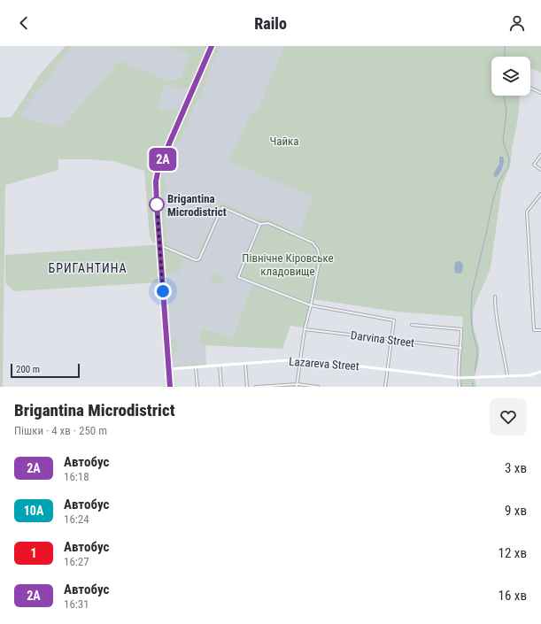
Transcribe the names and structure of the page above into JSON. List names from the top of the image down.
{
  "streets": {
    "street": ["Darvina Street", "Lazareva Street"]
  },
  "districts": ["БРИГАНТИНА"],
  "parks": ["Чайка", "Північне Кіровське кладовище"],
  "places": ["Brigantina Microdistrict"],
  "lines": ["bus line 2А"],
  "scale_bar": "200 m",
  "page": {
    "header": "Railo",
    "on_map": "2А",
    "scale": "200 m",
    "heading": ["Brigantina Microdistrict", "Пішки · 4 хв · 250 m"],
    "list": [
      {
        "mark": "2А",
        "name": "Автобус",
        "note": "16:18",
        "value": "3 хв"
      },
      {
        "mark": "10А",
        "name": "Автобус",
        "note": "16:24",
        "value": "9 хв"
      },
      {
        "mark": "1",
        "name": "Автобус",
        "note": "16:27",
        "value": "12 хв"
      },
      {
        "mark": "2А",
        "name": "Автобус",
        "note": "16:31",
        "value": "16 хв"
      }
    ]
  }
}
